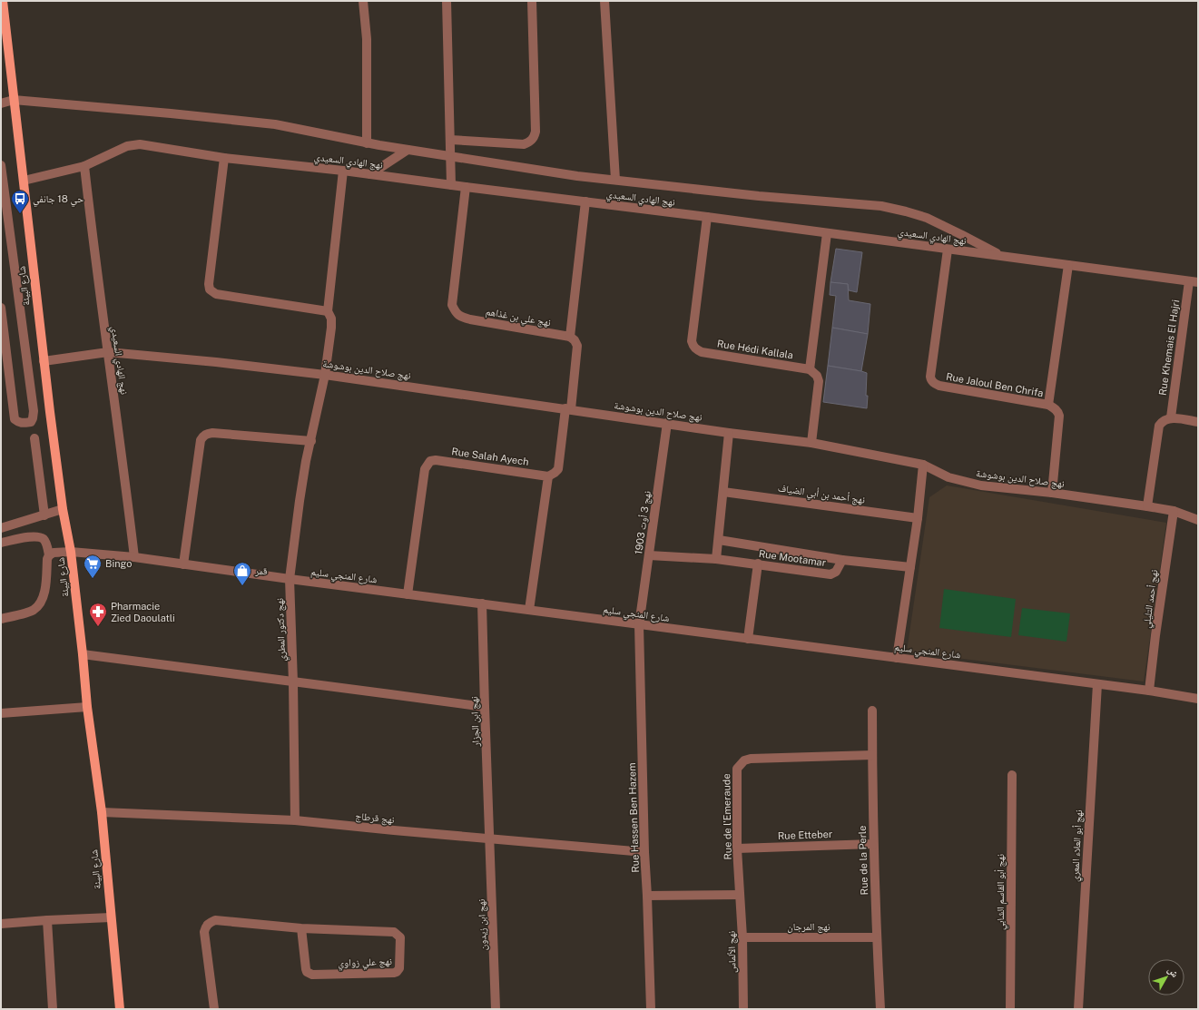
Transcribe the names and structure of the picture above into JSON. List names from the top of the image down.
{
  "streets": {
    "main road": ["شارع البيئة"],
    "street": [
      "نهج الهادي السعيدي",
      "نهج علي بن غذاهم",
      "Rue Khemais El Hajri",
      "Rue Hédi Kallala",
      "نهج صلاح الدين بوشوشة",
      "Rue Jaloul Ben Chrifa",
      "Rue Salah Ayech",
      "نهج أحمد بن أبي الضياف",
      "نهج 3 أوت 1903",
      "Rue Mootamar",
      "شارع المنجي سليم",
      "نهج أحمد التليلي",
      "نهج دكتور المطري",
      "نهج ابن الجزار",
      "Rue de l'Emeraude",
      "نهج قرطاج",
      "Rue Hassen Ben Hazem",
      "Rue Etteber",
      "نهج أبو العلاء المعري",
      "Rue de la Perle",
      "نهج أبو القاسم الشابي",
      "نهج ابن زيدون",
      "نهج المرجان",
      "نهج الألماس",
      "نهج علي زواوي"
    ]
  },
  "crossings": [
    ["نهج الهادي السعيدي", "شارع البيئة"],
    ["نهج الهادي السعيدي", "نهج علي بن غذاهم"],
    ["نهج الهادي السعيدي", "Rue Khemais El Hajri"],
    ["نهج الهادي السعيدي", "Rue Hédi Kallala"],
    ["نهج الهادي السعيدي", "نهج صلاح الدين بوشوشة"],
    ["نهج الهادي السعيدي", "Rue Jaloul Ben Chrifa"],
    ["نهج الهادي السعيدي", "شارع المنجي سليم"],
    ["نهج الهادي السعيدي", "نهج دكتور المطري"],
    ["شارع البيئة", "نهج صلاح الدين بوشوشة"],
    ["شارع البيئة", "شارع المنجي سليم"],
    ["شارع البيئة", "نهج قرطاج"],
    ["نهج صلاح الدين بوشوشة", "نهج 3 أوت 1903"],
    ["نهج صلاح الدين بوشوشة", "نهج أحمد التليلي"],
    ["نهج صلاح الدين بوشوشة", "نهج دكتور المطري"],
    ["Rue Salah Ayech", "شارع المنجي سليم"],
    ["نهج 3 أوت 1903", "Rue Mootamar"],
    ["نهج 3 أوت 1903", "شارع المنجي سليم"],
    ["نهج 3 أوت 1903", "Rue Hassen Ben Hazem"],
    ["شارع المنجي سليم", "نهج أحمد التليلي"],
    ["شارع المنجي سليم", "نهج دكتور المطري"],
    ["شارع المنجي سليم", "نهج ابن الجزار"],
    ["شارع المنجي سليم", "Rue Hassen Ben Hazem"],
    ["شارع المنجي سليم", "نهج أبو العلاء المعري"],
    ["نهج دكتور المطري", "نهج قرطاج"],
    ["نهج ابن الجزار", "نهج قرطاج"],
    ["نهج ابن الجزار", "نهج ابن زيدون"],
    ["Rue de l'Emeraude", "Rue Etteber"],
    ["Rue de l'Emeraude", "Rue de la Perle"],
    ["Rue de l'Emeraude", "نهج الألماس"],
    ["نهج قرطاج", "Rue Hassen Ben Hazem"],
    ["نهج قرطاج", "نهج ابن زيدون"],
    ["Rue Etteber", "Rue de la Perle"],
    ["Rue de la Perle", "نهج المرجان"],
    ["نهج المرجان", "نهج الألماس"]
  ],
  "places": {
    "bus stop": ["حي 18 جانفي"],
    "supermarket": ["Bingo"],
    "shop": ["قمر"],
    "pharmacy": ["Pharmacie Zied Daoulatli"]
  },
  "north": "top right"
}
